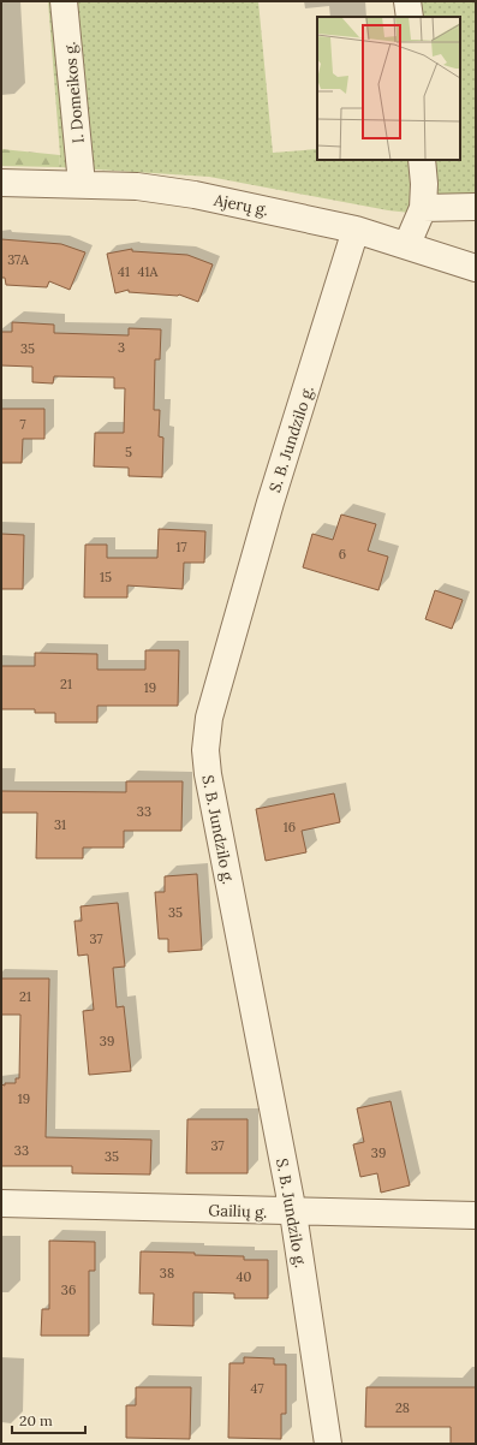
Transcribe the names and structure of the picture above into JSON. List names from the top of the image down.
{
  "streets": {
    "street": [
      "I. Domeikos g.",
      "Ajerų g.",
      "S. B. Jundzilo g.",
      "Gailių g."
    ]
  },
  "crossings": [
    ["I. Domeikos g.", "Ajerų g."],
    ["Ajerų g.", "S. B. Jundzilo g."],
    ["S. B. Jundzilo g.", "Gailių g."]
  ],
  "house_numbers": [
    "37A",
    "41",
    "41A",
    "3",
    "35",
    "7",
    "5",
    "17",
    "6",
    "15",
    "21",
    "19",
    "33",
    "31",
    "16",
    "35",
    "37",
    "21",
    "39",
    "19",
    "37",
    "33",
    "39",
    "35",
    "38",
    "40",
    "36",
    "47",
    "28"
  ],
  "scale_bar": "20 m"
}
